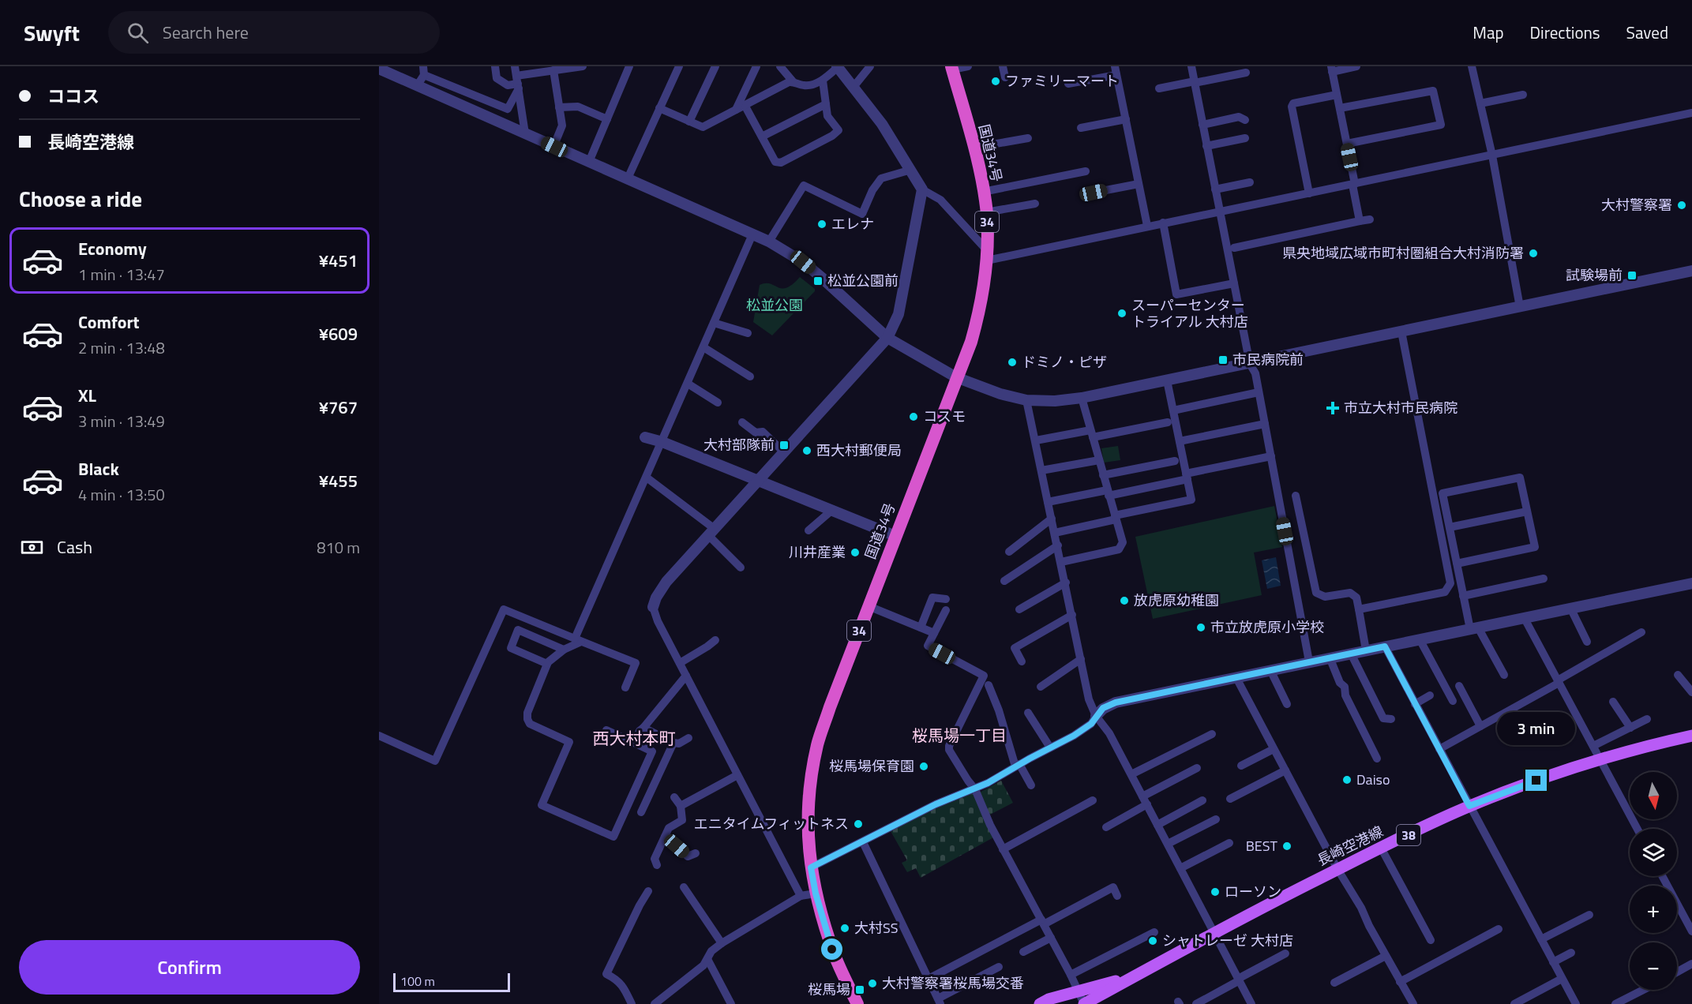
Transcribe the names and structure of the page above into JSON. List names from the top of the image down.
{
  "streets": {
    "highway": ["国道34号", "34"],
    "main road": ["38", "長崎空港線"]
  },
  "districts": ["桜馬場一丁目", "西大村本町"],
  "parks": ["松並公園"],
  "places": {
    "other": [
      "ファミリーマート",
      "大村警察署",
      "エレナ",
      "県央地域広域市町村圏組合大村消防署",
      "スーパーセンター トライアル 大村店",
      "ドミノ・ピザ",
      "コスモ",
      "西大村郵便局",
      "川井産業",
      "放虎原幼稚園",
      "市立放虎原小学校",
      "桜馬場保育園",
      "Daiso",
      "エニタイムフィットネス",
      "BEST",
      "ローソン",
      "大村SS",
      "シャトレーゼ 大村店",
      "大村警察署桜馬場交番"
    ],
    "transit": [
      "試験場前",
      "松並公園前",
      "市民病院前",
      "大村部隊前",
      "桜馬場"
    ],
    "health": ["市立大村市民病院"]
  },
  "scale_bar": "100 m",
  "north": "bottom",
  "page": {
    "header": "Swyft",
    "search": "Search here",
    "nav": ["Map", "Directions", "Saved"],
    "banner": ["ココス", "長崎空港線"],
    "heading": "Choose a ride",
    "list": [
      {
        "name": "Economy",
        "note": "1 min · 13:47",
        "value": "¥451"
      },
      {
        "name": "Comfort",
        "note": "2 min · 13:48",
        "value": "¥609"
      },
      {
        "name": "XL",
        "note": "3 min · 13:49",
        "value": "¥767"
      },
      {
        "name": "Black",
        "note": "4 min · 13:50",
        "value": "¥455"
      }
    ],
    "pay": ["Cash", "810 m"],
    "bubble": "3 min",
    "map_buttons": ["+", "−"],
    "buttons": "Confirm",
    "scale": "100 m"
  }
}
